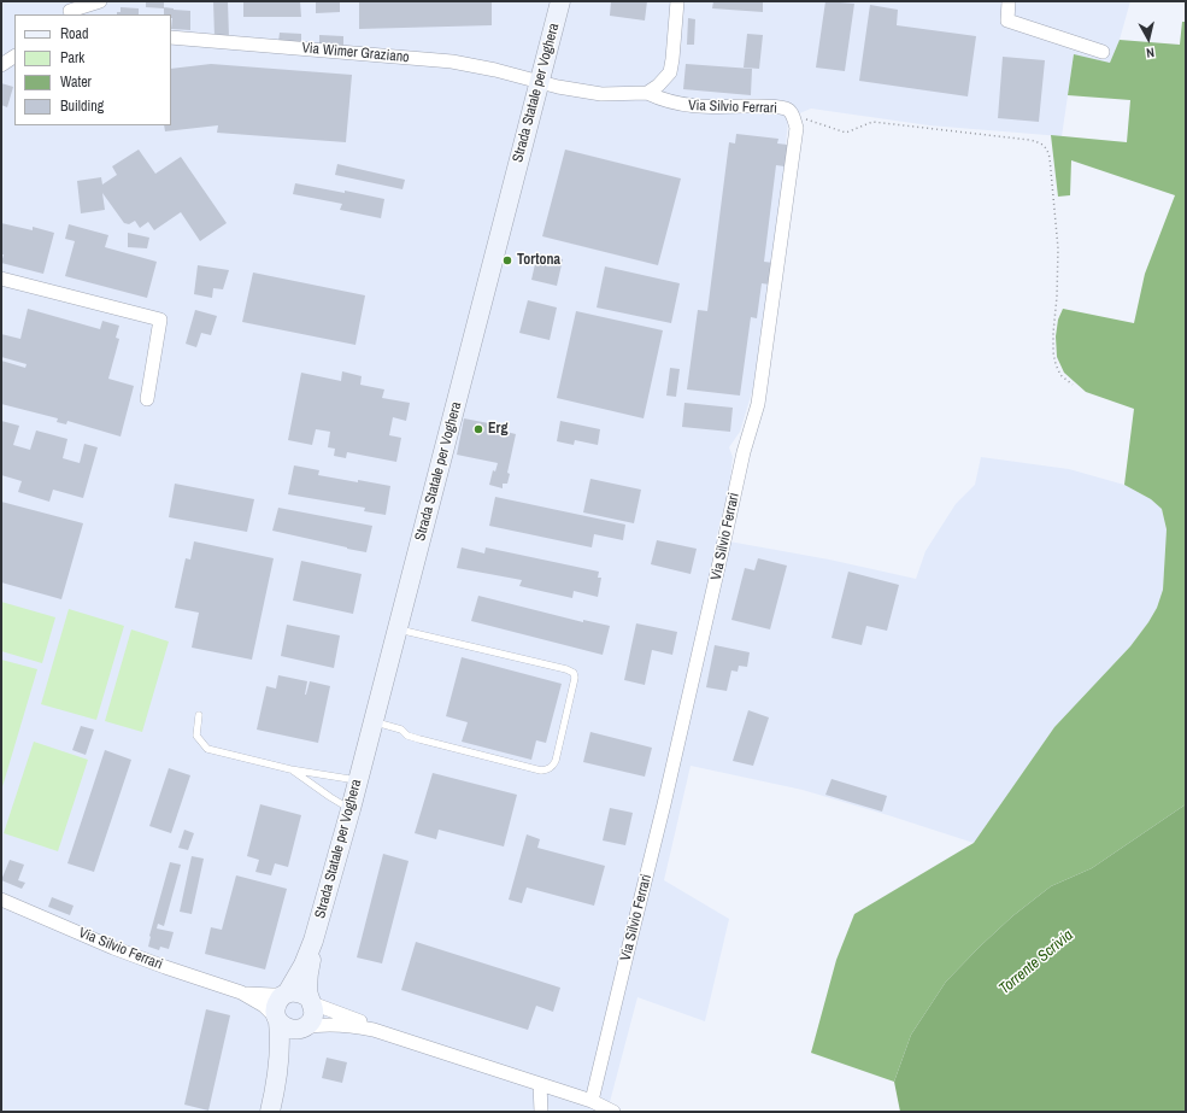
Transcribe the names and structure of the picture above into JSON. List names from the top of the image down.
{
  "streets": {
    "main road": ["Strada Statale per Voghera"],
    "street": ["Via Wimer Graziano", "Via Silvio Ferrari"]
  },
  "crossings": [
    ["Via Wimer Graziano", "Strada Statale per Voghera"],
    ["Via Wimer Graziano", "Via Silvio Ferrari"],
    ["Strada Statale per Voghera", "Via Silvio Ferrari"]
  ],
  "water": ["Torrente Scrivia"],
  "places": ["Tortona", "Erg"],
  "legend": [
    "Road",
    "Park",
    "Water",
    "Building"
  ],
  "north": "bottom"
}
